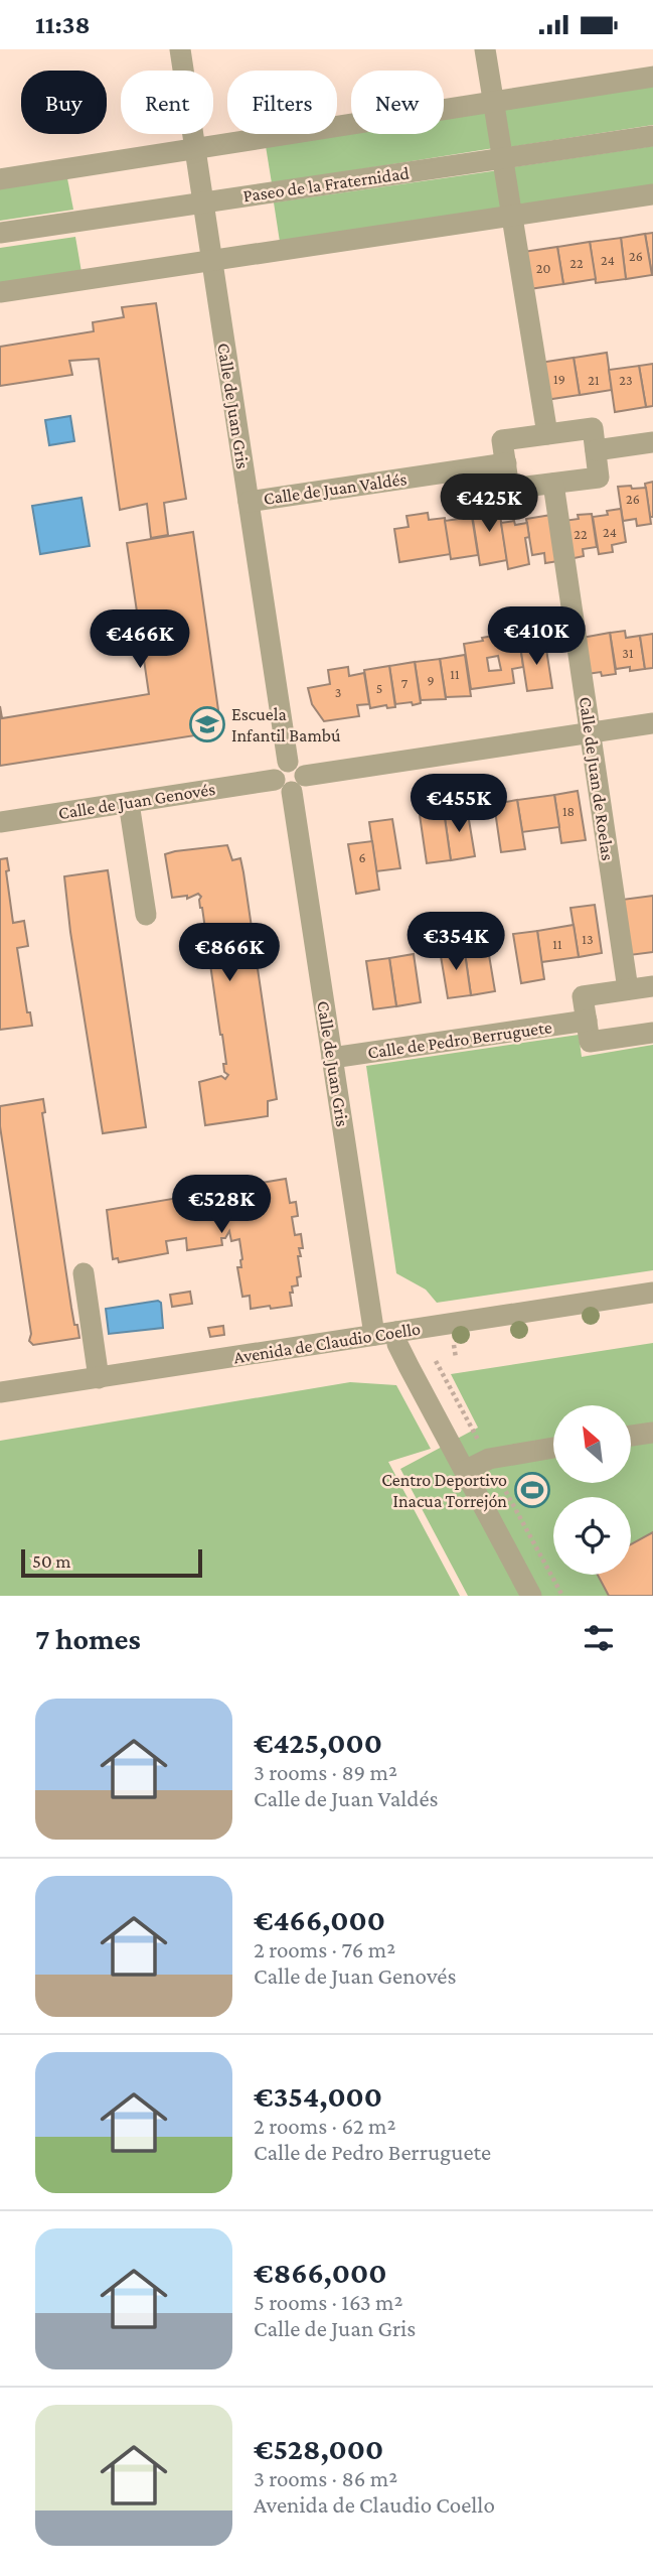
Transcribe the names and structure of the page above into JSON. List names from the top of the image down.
{
  "streets": {
    "street": [
      "Paseo de la Fraternidad",
      "Calle de Juan Gris",
      "Calle de Juan Valdés",
      "Calle de Juan de Roelas",
      "Calle de Juan Genovés",
      "Calle de Pedro Berruguete",
      "Avenida de Claudio Coello"
    ]
  },
  "crossings": [
    ["Paseo de la Fraternidad", "Calle de Juan Gris"],
    ["Calle de Juan Gris", "Calle de Juan Valdés"],
    ["Calle de Juan Gris", "Calle de Juan Genovés"],
    ["Calle de Juan Gris", "Calle de Pedro Berruguete"],
    ["Calle de Juan Gris", "Avenida de Claudio Coello"],
    ["Calle de Juan de Roelas", "Calle de Juan Genovés"]
  ],
  "places": {
    "school or university": ["Escuela Infantil Bambú"],
    "sports": ["Centro Deportivo Inacua Torrejón"]
  },
  "house_numbers": [
    "26",
    "24",
    "22",
    "20",
    "19",
    "21",
    "23",
    "26",
    "24",
    "22",
    "31",
    "11",
    "9",
    "7",
    "5",
    "3",
    "18",
    "6",
    "13",
    "11"
  ],
  "scale_bar": "50 m",
  "north": "top left",
  "page": {
    "status": "11:38",
    "chip": [
      "Buy",
      "Rent",
      "Filters",
      "New"
    ],
    "price": [
      "€425K",
      "€410K",
      "€466K",
      "€455K",
      "€354K",
      "€866K",
      "€528K"
    ],
    "scale": "50 m",
    "heading": "7 homes",
    "list": [
      {
        "name": "€425,000",
        "note": "3 rooms · 89 m² · Calle de Juan Valdés"
      },
      {
        "name": "€466,000",
        "note": "2 rooms · 76 m² · Calle de Juan Genovés"
      },
      {
        "name": "€354,000",
        "note": "2 rooms · 62 m² · Calle de Pedro Berruguete"
      },
      {
        "name": "€866,000",
        "note": "5 rooms · 163 m² · Calle de Juan Gris"
      },
      {
        "name": "€528,000",
        "note": "3 rooms · 86 m² · Avenida de Claudio Coello"
      }
    ]
  }
}
